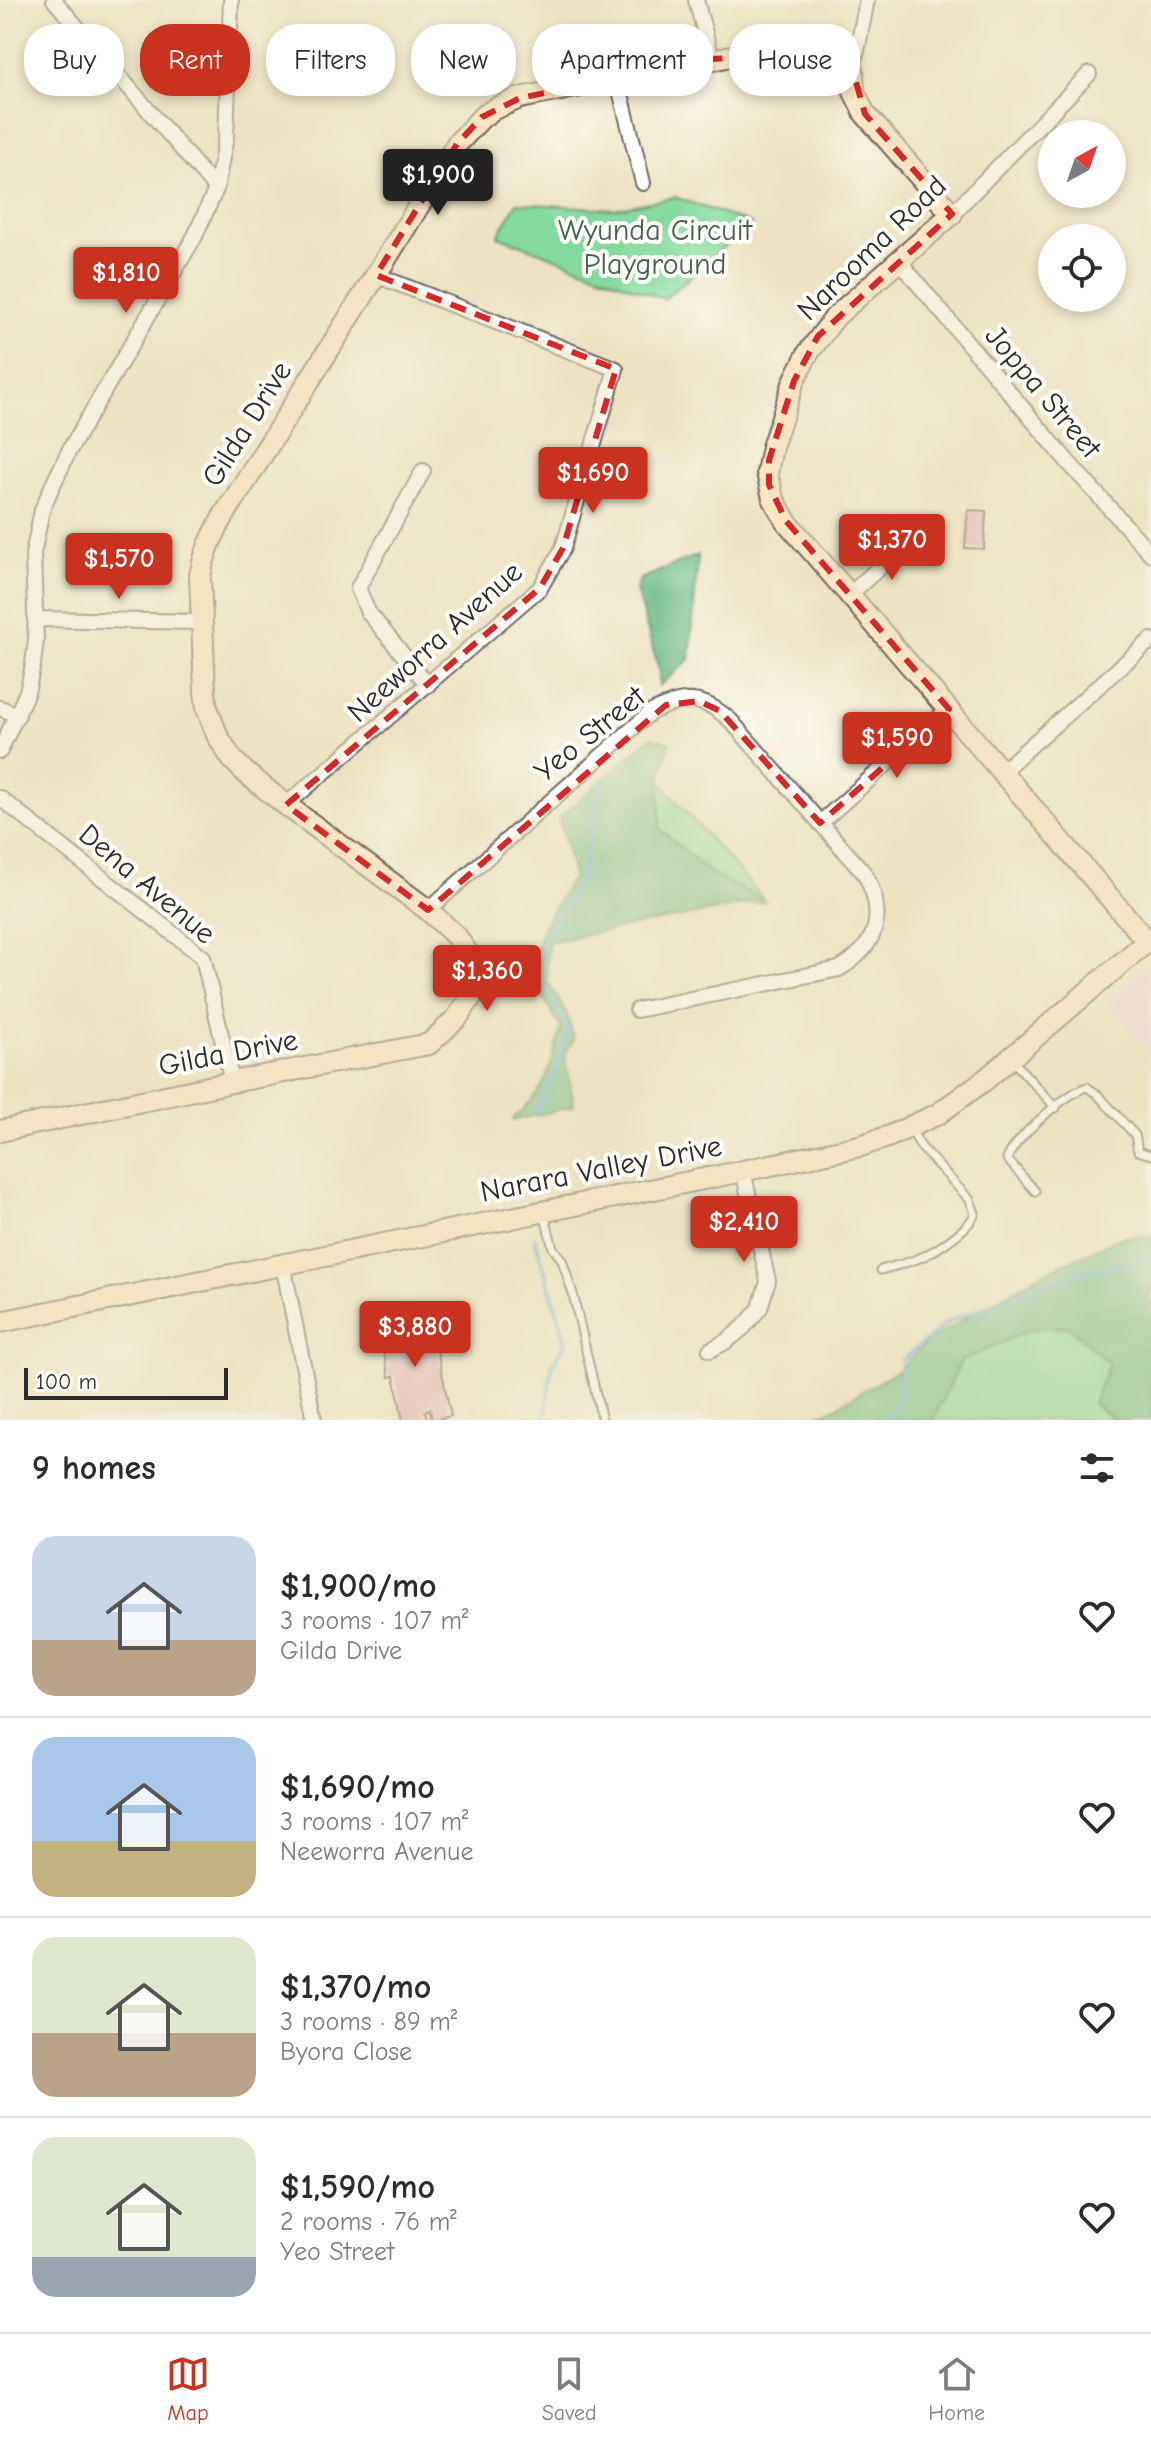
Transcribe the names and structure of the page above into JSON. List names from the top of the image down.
{
  "streets": {
    "street": [
      "Narooma Road",
      "Joppa Street",
      "Gilda Drive",
      "Neeworra Avenue",
      "Yeo Street",
      "Dena Avenue",
      "Narara Valley Drive"
    ]
  },
  "crossings": [
    ["Narooma Road", "Joppa Street"],
    ["Narooma Road", "Narara Valley Drive"],
    ["Gilda Drive", "Neeworra Avenue"],
    ["Gilda Drive", "Yeo Street"],
    ["Gilda Drive", "Dena Avenue"]
  ],
  "parks": ["Wyunda Circuit Playground"],
  "scale_bar": "100 m",
  "north": "top right",
  "page": {
    "chip": [
      "Buy",
      "Rent",
      "Filters",
      "New",
      "Apartment",
      "House"
    ],
    "price": [
      "$1,900",
      "$1,810",
      "$1,690",
      "$1,370",
      "$1,570",
      "$1,590",
      "$1,360",
      "$2,410",
      "$3,880"
    ],
    "scale": "100 m",
    "heading": "9 homes",
    "list": [
      {
        "name": "$1,900/mo",
        "note": "3 rooms · 107 m² · Gilda Drive"
      },
      {
        "name": "$1,690/mo",
        "note": "3 rooms · 107 m² · Neeworra Avenue"
      },
      {
        "name": "$1,370/mo",
        "note": "3 rooms · 89 m² · Byora Close"
      },
      {
        "name": "$1,590/mo",
        "note": "2 rooms · 76 m² · Yeo Street"
      }
    ],
    "tabs": ["Map", "Saved", "Home"]
  }
}
